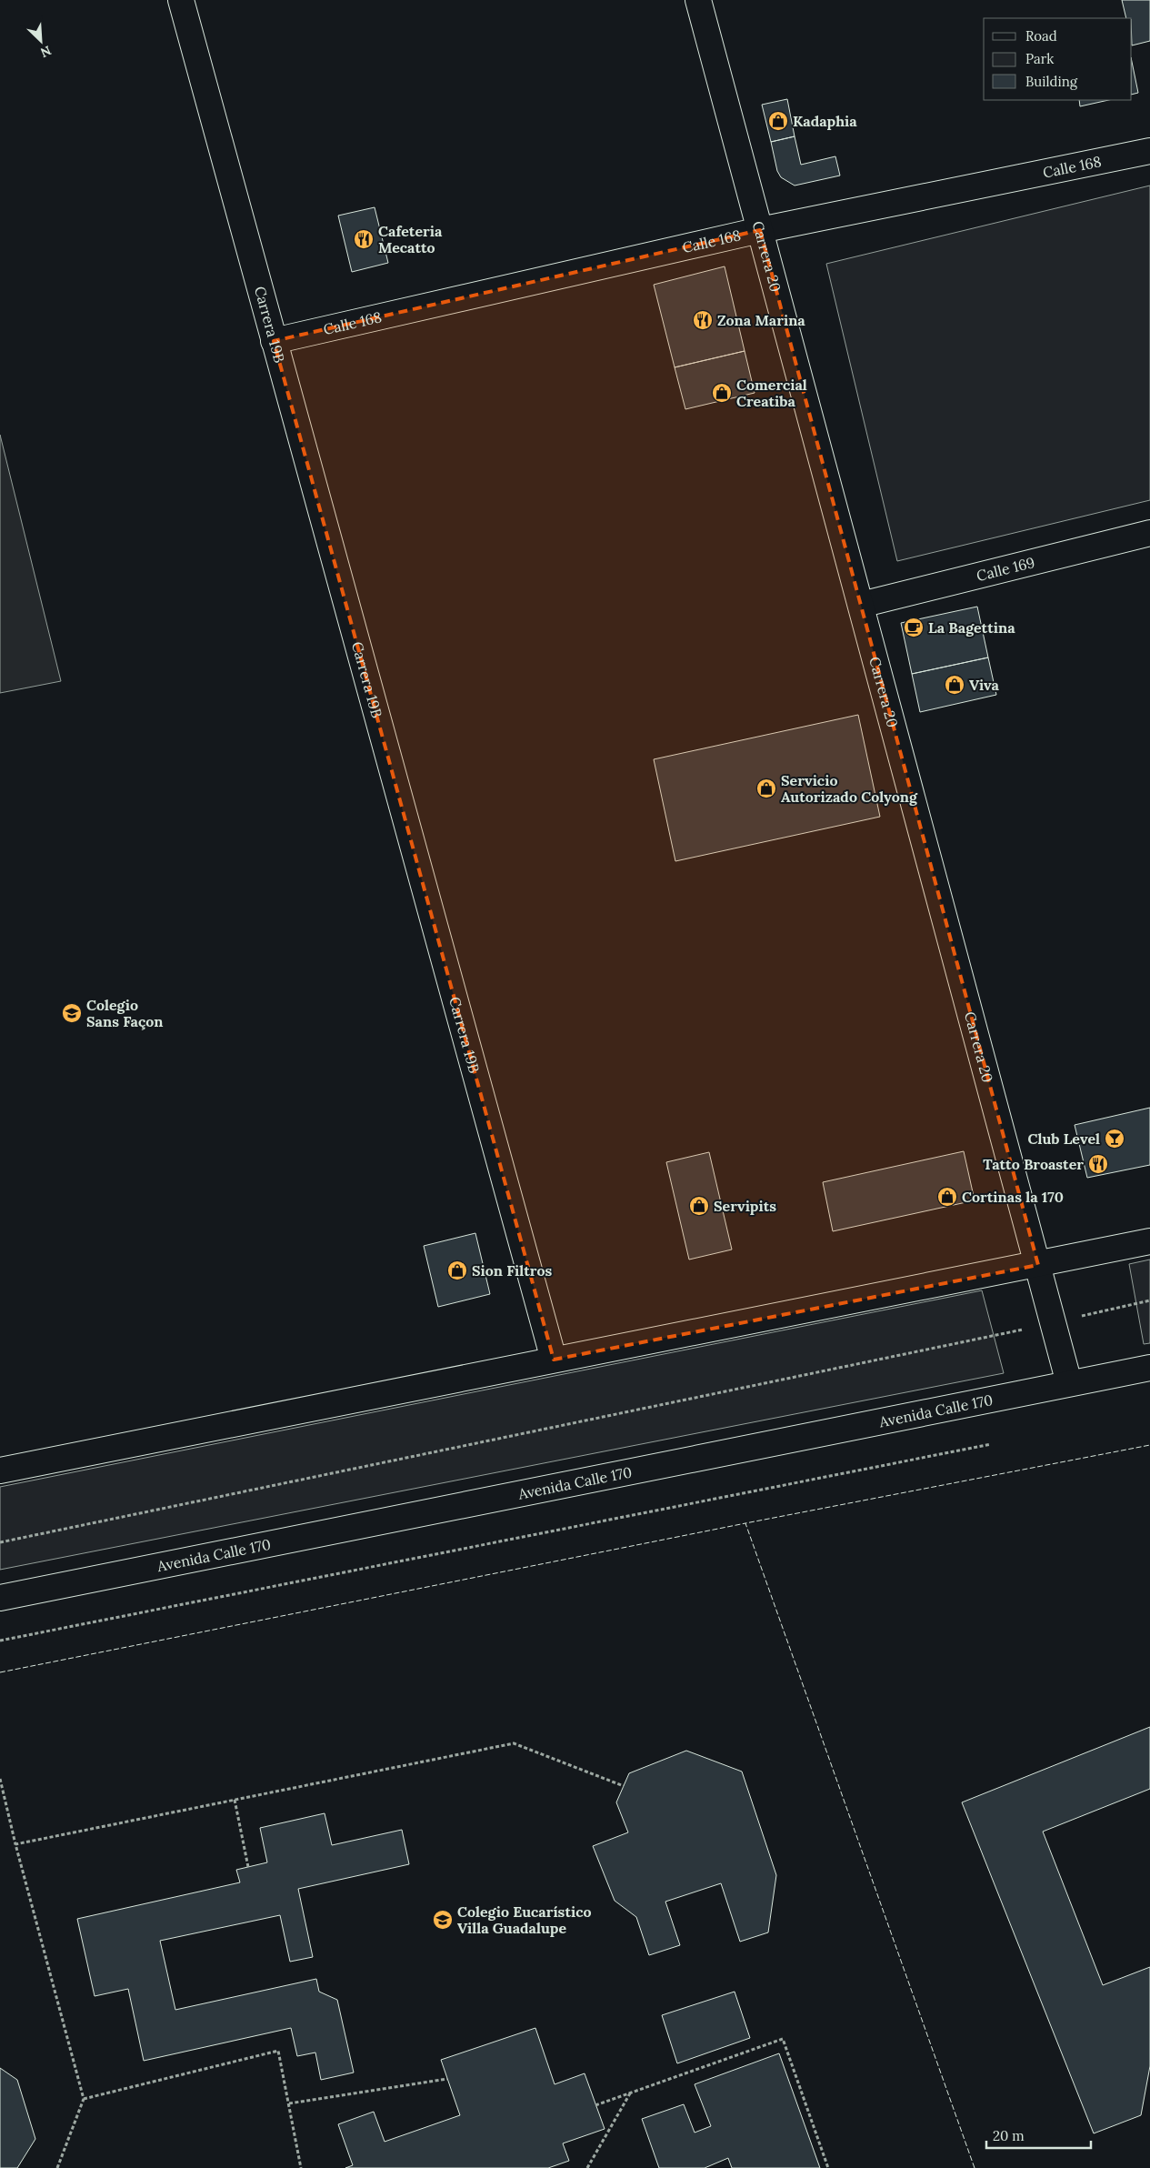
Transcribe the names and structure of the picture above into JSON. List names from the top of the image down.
{
  "streets": {
    "main road": [
      "Calle 168",
      "Carrera 20",
      "Carrera 19B",
      "Calle 169",
      "Avenida Calle 170"
    ]
  },
  "crossings": [
    ["Calle 168", "Carrera 20"],
    ["Calle 168", "Carrera 19B"],
    ["Carrera 20", "Calle 169"],
    ["Carrera 20", "Avenida Calle 170"]
  ],
  "places": {
    "shop": [
      "Kadaphia",
      "Comercial Creatiba",
      "Viva",
      "Servicio Autorizado Colyong",
      "Cortinas la 170",
      "Servipits",
      "Sion Filtros"
    ],
    "restaurant": ["Cafeteria Mecatto", "Zona Marina", "Tatto Broaster"],
    "cafe": ["La Bagettina"],
    "school or university": ["Colegio Sans Façon", "Colegio Eucarístico Villa Guadalupe"],
    "bar": ["Club Level"]
  },
  "legend": ["Road", "Park", "Building"],
  "scale_bar": "20 m",
  "north": "bottom right"
}
